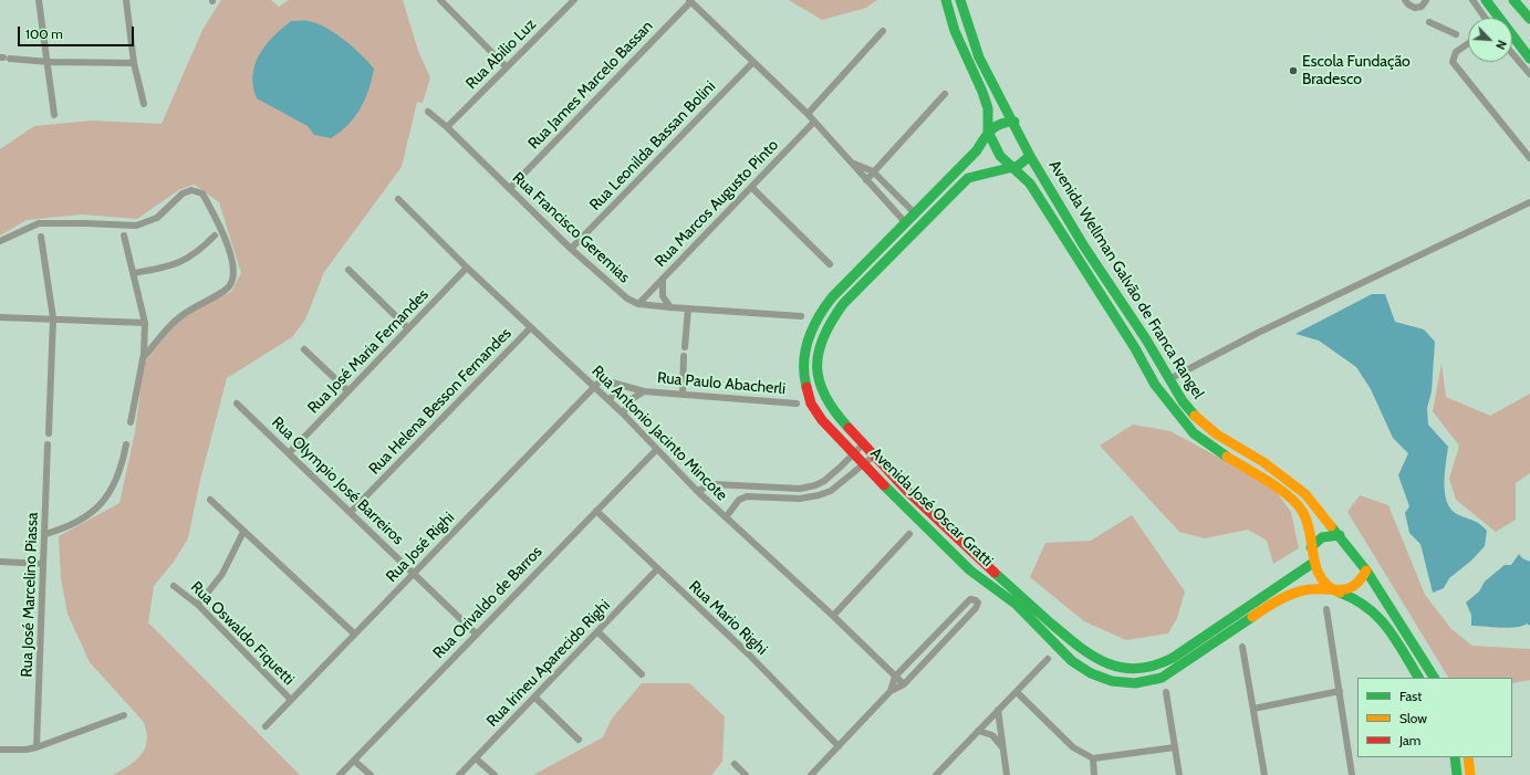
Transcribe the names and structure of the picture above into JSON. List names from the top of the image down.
{
  "streets": {
    "main road": ["Avenida Wellman Galvão de Franca Rangel", "Avenida José Oscar Gratti"],
    "street": [
      "Rua Abilio Luz",
      "Rua James Marcelo Bassan",
      "Rua Leonilda Bassan Bolini",
      "Rua Marcos Augusto Pinto",
      "Rua Francisco Geremias",
      "Rua José Maria Fernandes",
      "Rua Paulo Abacherli",
      "Rua Helena Besson Fernandes",
      "Rua Antonio Jacinto Mincote",
      "Rua Olympio José Barreiros",
      "Rua José Righi",
      "Rua José Marcelino Piassa",
      "Rua Orivaldo de Barros",
      "Rua Mario Righi",
      "Rua Oswaldo Fiquetti",
      "Rua Irineu Aparecido Righi"
    ]
  },
  "crossings": [
    ["Rua Abilio Luz", "Rua Francisco Geremias"],
    ["Rua James Marcelo Bassan", "Rua Francisco Geremias"],
    ["Rua Leonilda Bassan Bolini", "Rua Francisco Geremias"],
    ["Rua Marcos Augusto Pinto", "Rua Francisco Geremias"],
    ["Avenida Wellman Galvão de Franca Rangel", "Avenida José Oscar Gratti"],
    ["Rua José Maria Fernandes", "Rua Antonio Jacinto Mincote"],
    ["Rua José Maria Fernandes", "Rua Olympio José Barreiros"],
    ["Rua Paulo Abacherli", "Rua Antonio Jacinto Mincote"],
    ["Rua Paulo Abacherli", "Rua José Righi"],
    ["Rua Helena Besson Fernandes", "Rua Antonio Jacinto Mincote"],
    ["Rua Helena Besson Fernandes", "Rua Olympio José Barreiros"],
    ["Rua Antonio Jacinto Mincote", "Rua José Righi"],
    ["Rua Antonio Jacinto Mincote", "Rua Orivaldo de Barros"],
    ["Rua Olympio José Barreiros", "Rua José Righi"],
    ["Rua Olympio José Barreiros", "Rua Orivaldo de Barros"],
    ["Rua José Righi", "Rua Oswaldo Fiquetti"],
    ["Rua Orivaldo de Barros", "Rua Mario Righi"],
    ["Rua Mario Righi", "Rua Irineu Aparecido Righi"]
  ],
  "places": ["Escola Fundação Bradesco"],
  "legend": ["Fast", "Slow", "Jam"],
  "scale_bar": "100 m",
  "north": "bottom right"
}
